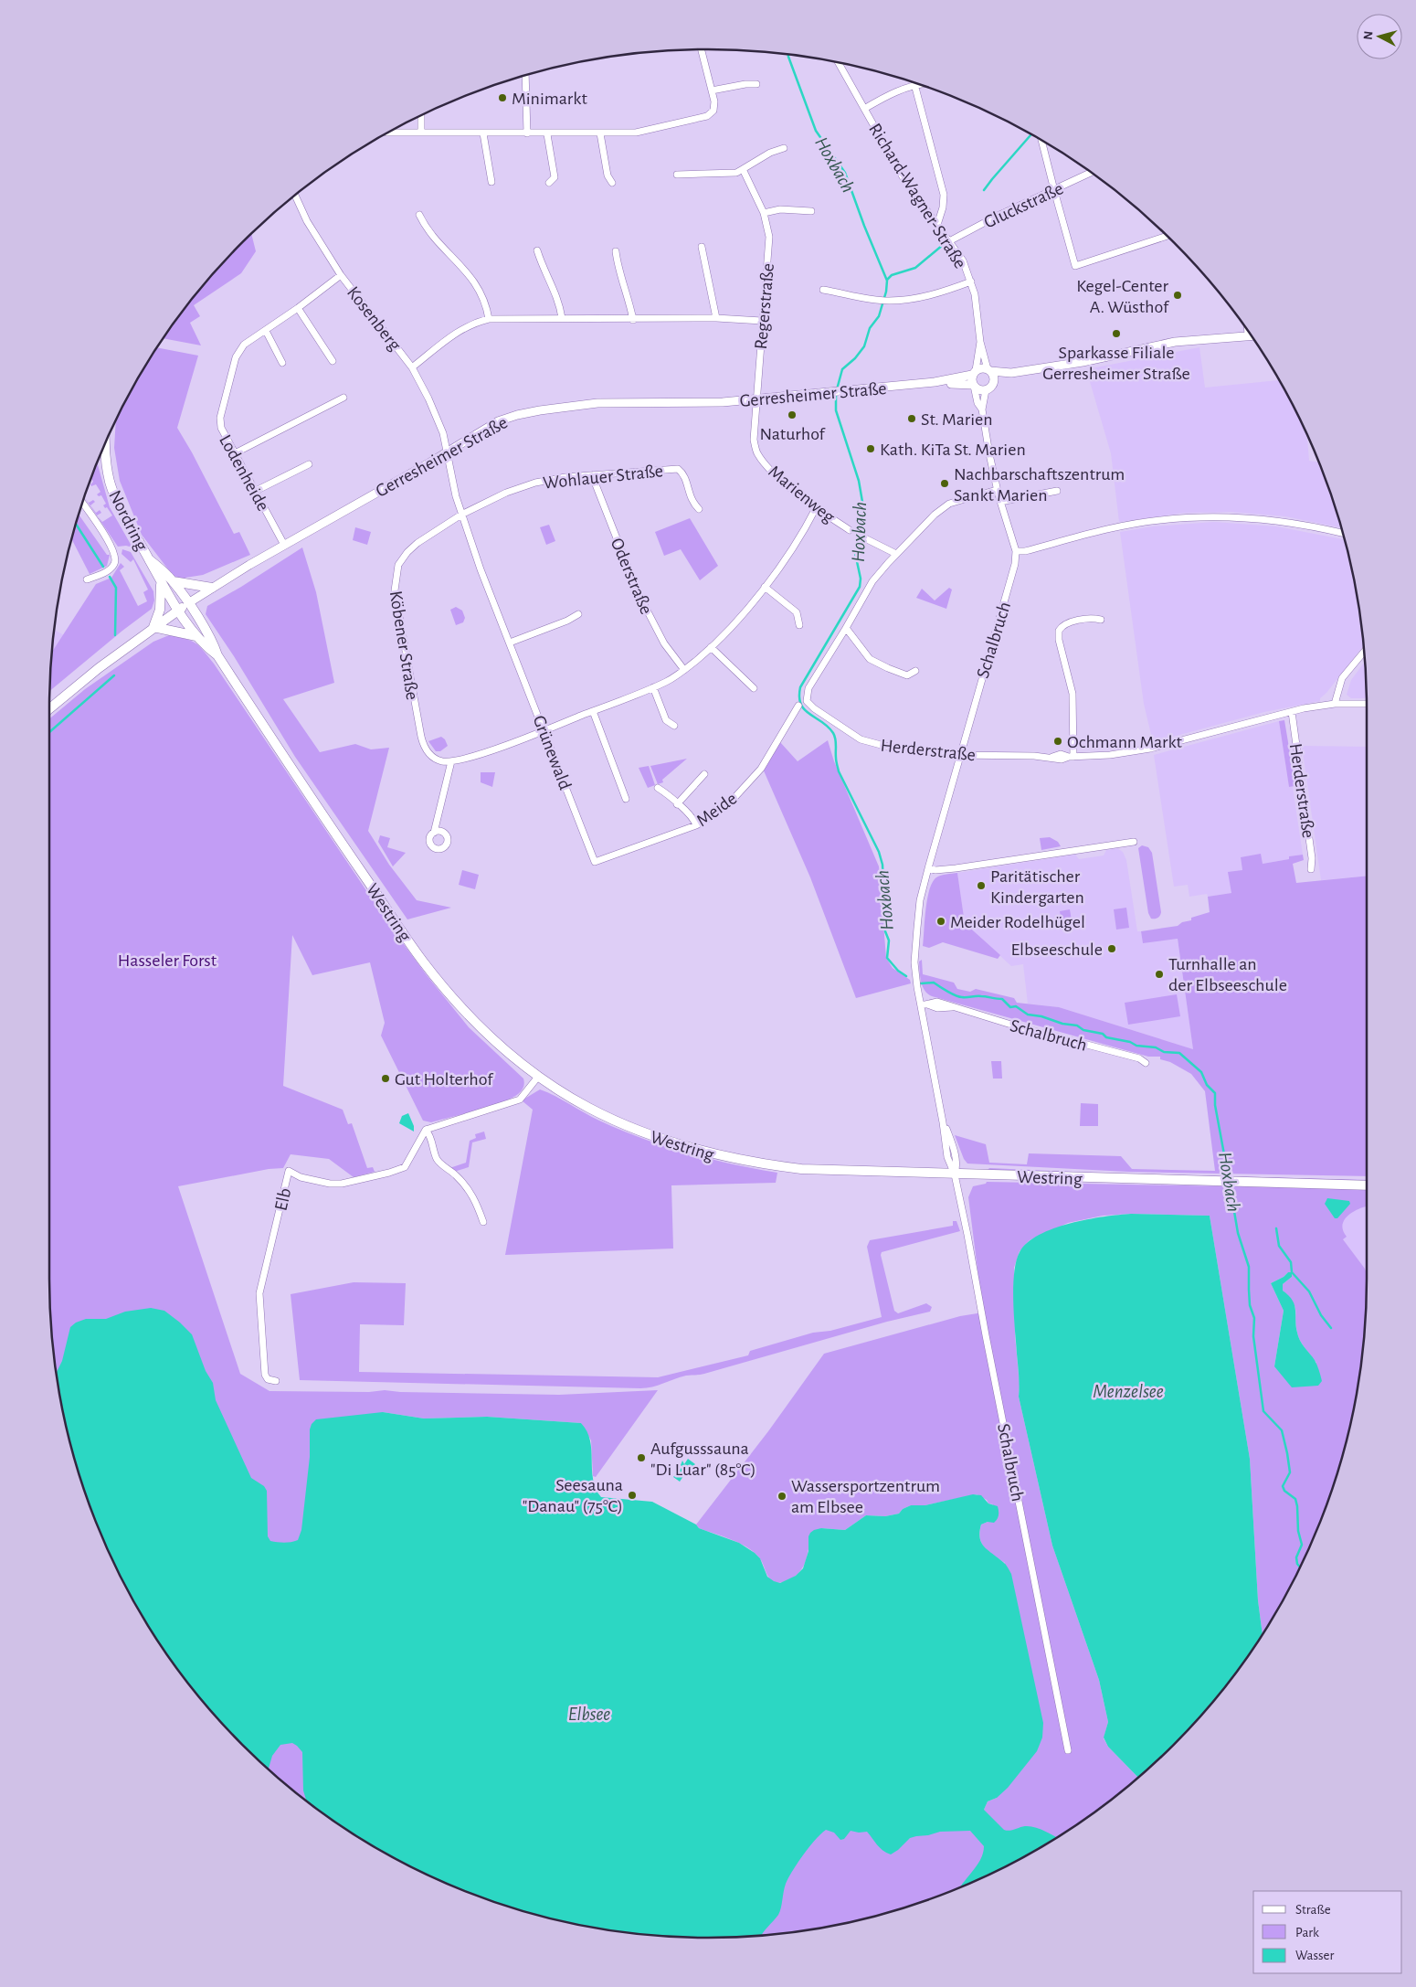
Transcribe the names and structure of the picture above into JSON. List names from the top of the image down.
{
  "streets": {
    "main road": ["Gerresheimer Straße", "Nordring", "Westring"],
    "street": [
      "Richard-Wagner-Straße",
      "Gluckstraße",
      "Regerstraße",
      "Kosenberg",
      "Lodenheide",
      "Wohlauer Straße",
      "Marienweg",
      "Oderstraße",
      "Schalbruch",
      "Köbener Straße",
      "Herderstraße",
      "Grünewald",
      "Meide",
      "Elb"
    ]
  },
  "crossings": [
    ["Richard-Wagner-Straße", "Gluckstraße"],
    ["Richard-Wagner-Straße", "Gerresheimer Straße"],
    ["Richard-Wagner-Straße", "Schalbruch"],
    ["Regerstraße", "Gerresheimer Straße"],
    ["Regerstraße", "Marienweg"],
    ["Kosenberg", "Gerresheimer Straße"],
    ["Kosenberg", "Lodenheide"],
    ["Kosenberg", "Grünewald"],
    ["Gerresheimer Straße", "Lodenheide"],
    ["Gerresheimer Straße", "Marienweg"],
    ["Gerresheimer Straße", "Nordring"],
    ["Gerresheimer Straße", "Schalbruch"],
    ["Gerresheimer Straße", "Grünewald"],
    ["Gerresheimer Straße", "Westring"],
    ["Wohlauer Straße", "Oderstraße"],
    ["Wohlauer Straße", "Köbener Straße"],
    ["Wohlauer Straße", "Grünewald"],
    ["Nordring", "Westring"],
    ["Schalbruch", "Herderstraße"],
    ["Schalbruch", "Westring"],
    ["Köbener Straße", "Grünewald"],
    ["Grünewald", "Meide"]
  ],
  "water": ["Hoxbach", "Menzelsee", "Elbsee"],
  "parks": ["Hasseler Forst"],
  "places": [
    "Minimarkt",
    "Kegel-Center A. Wüsthof",
    "Sparkasse Filiale Gerresheimer Straße",
    "Naturhof",
    "St. Marien",
    "Kath. KiTa St. Marien",
    "Nachbarschaftszentrum Sankt Marien",
    "Ochmann Markt",
    "Paritätischer Kindergarten",
    "Meider Rodelhügel",
    "Elbseeschule",
    "Turnhalle an der Elbseeschule",
    "Gut Holterhof",
    "Aufgusssauna \"Di Luar\" (85°C)",
    "Seesauna \"Danau\" (75°C)",
    "Wassersportzentrum am Elbsee"
  ],
  "legend": ["Straße", "Park", "Wasser"],
  "north": "left"
}
